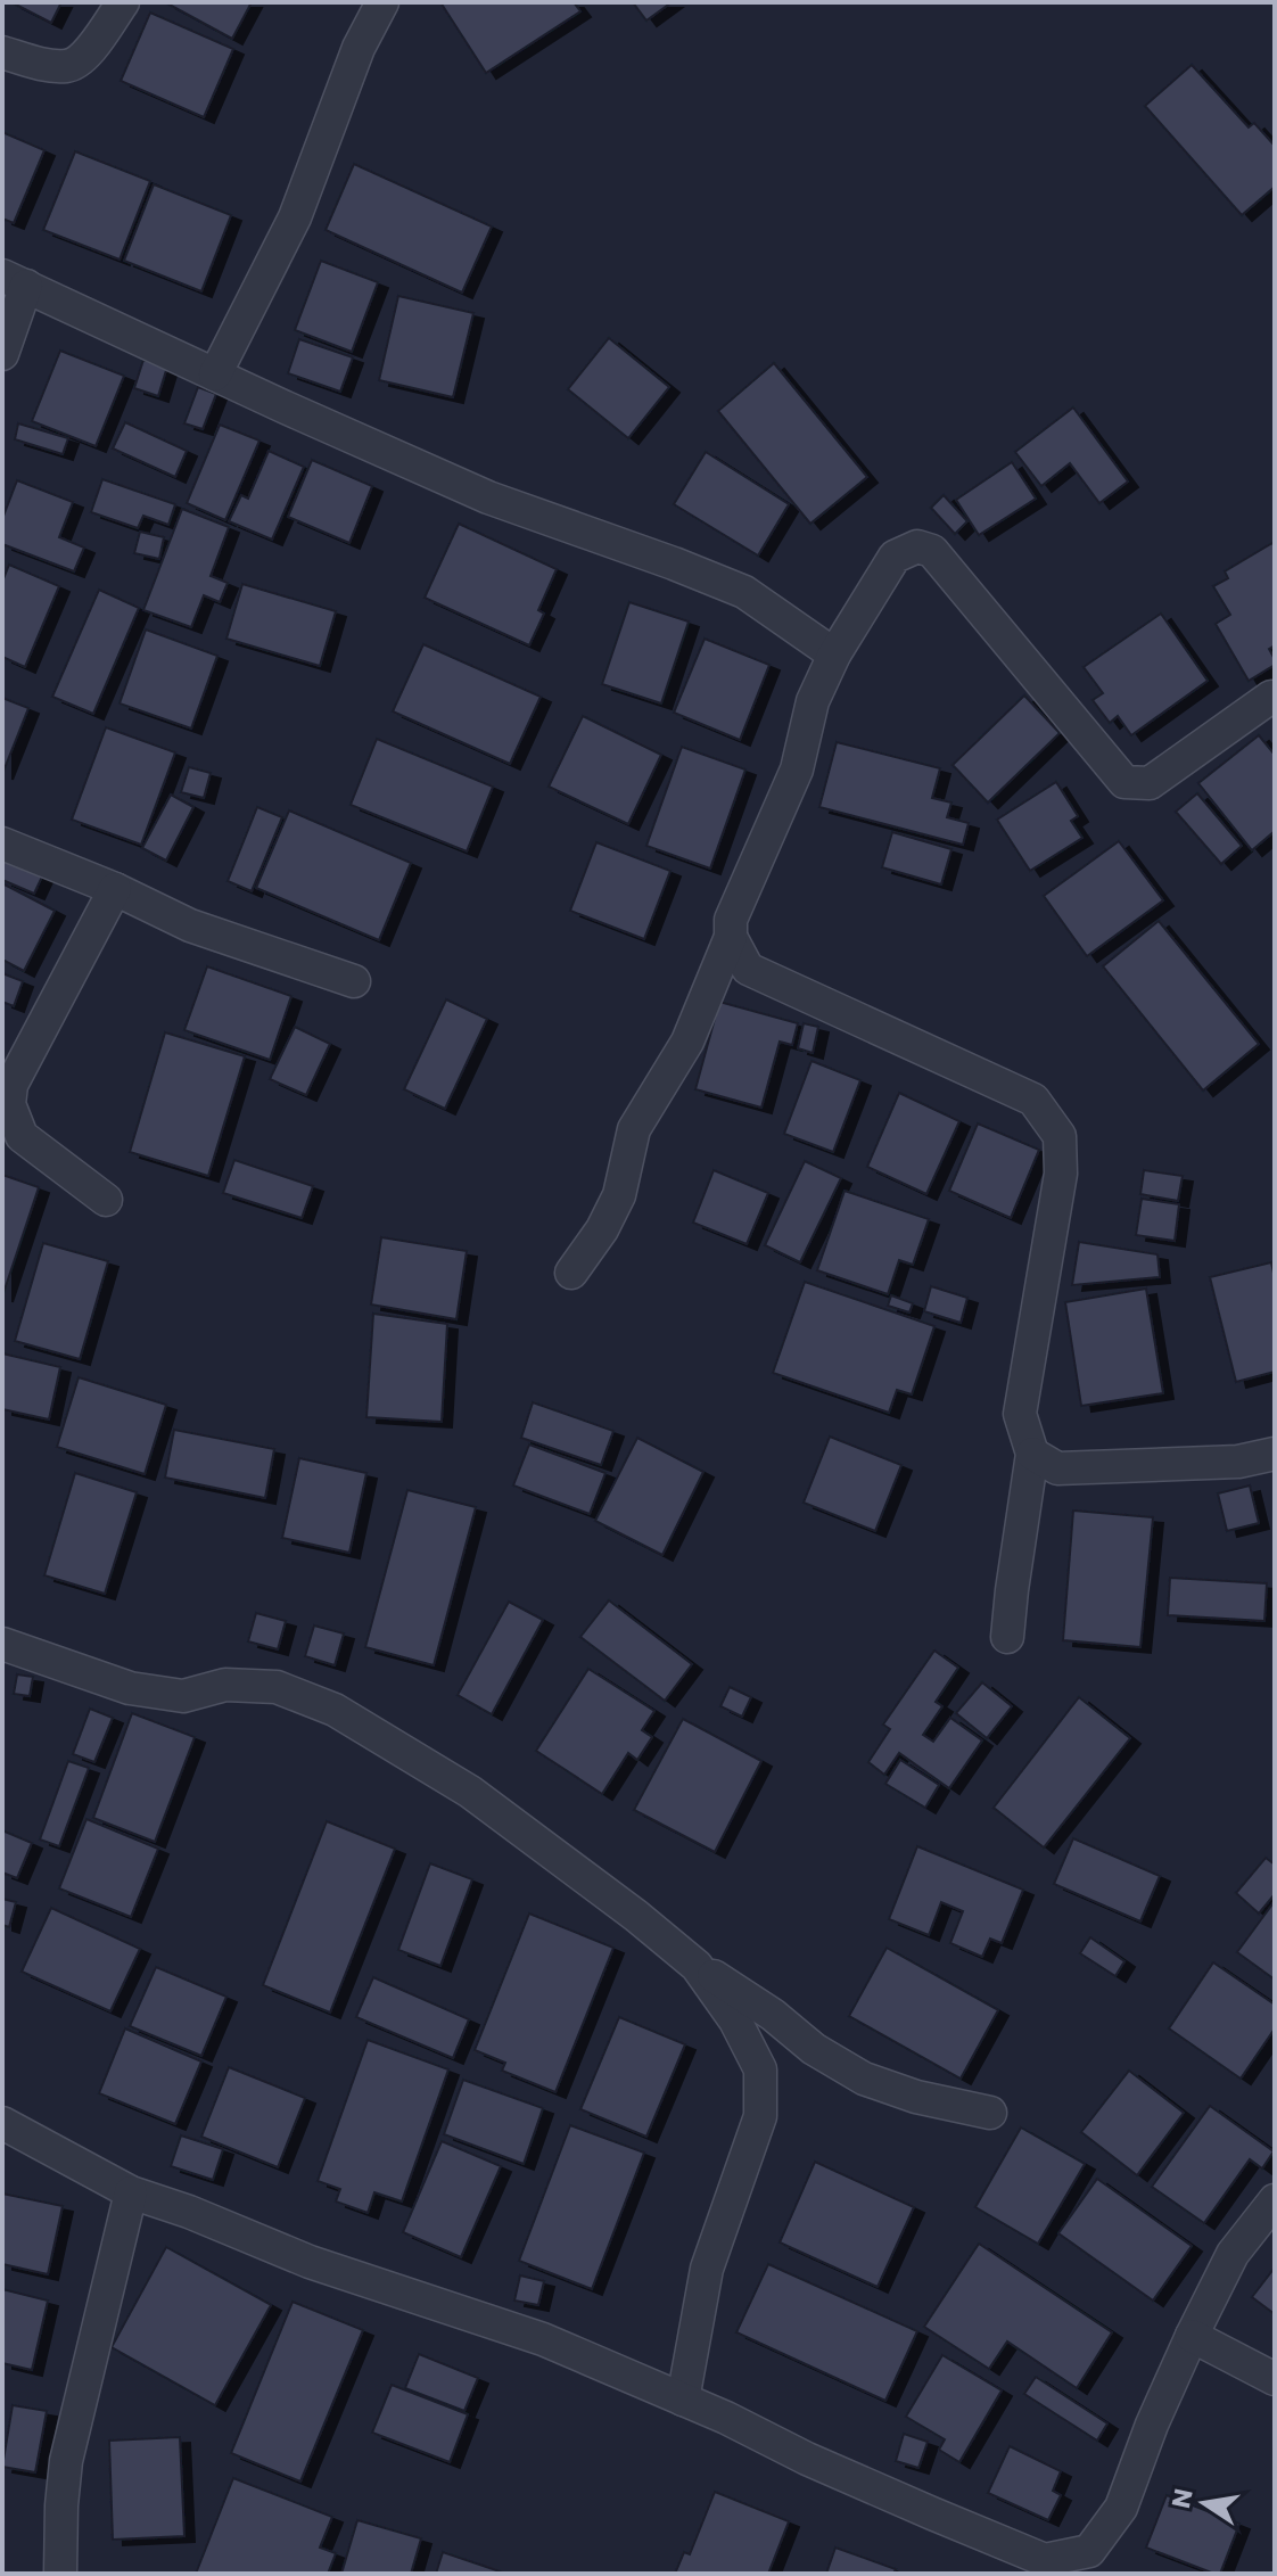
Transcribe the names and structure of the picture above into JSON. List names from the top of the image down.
{
  "north": "left"
}
